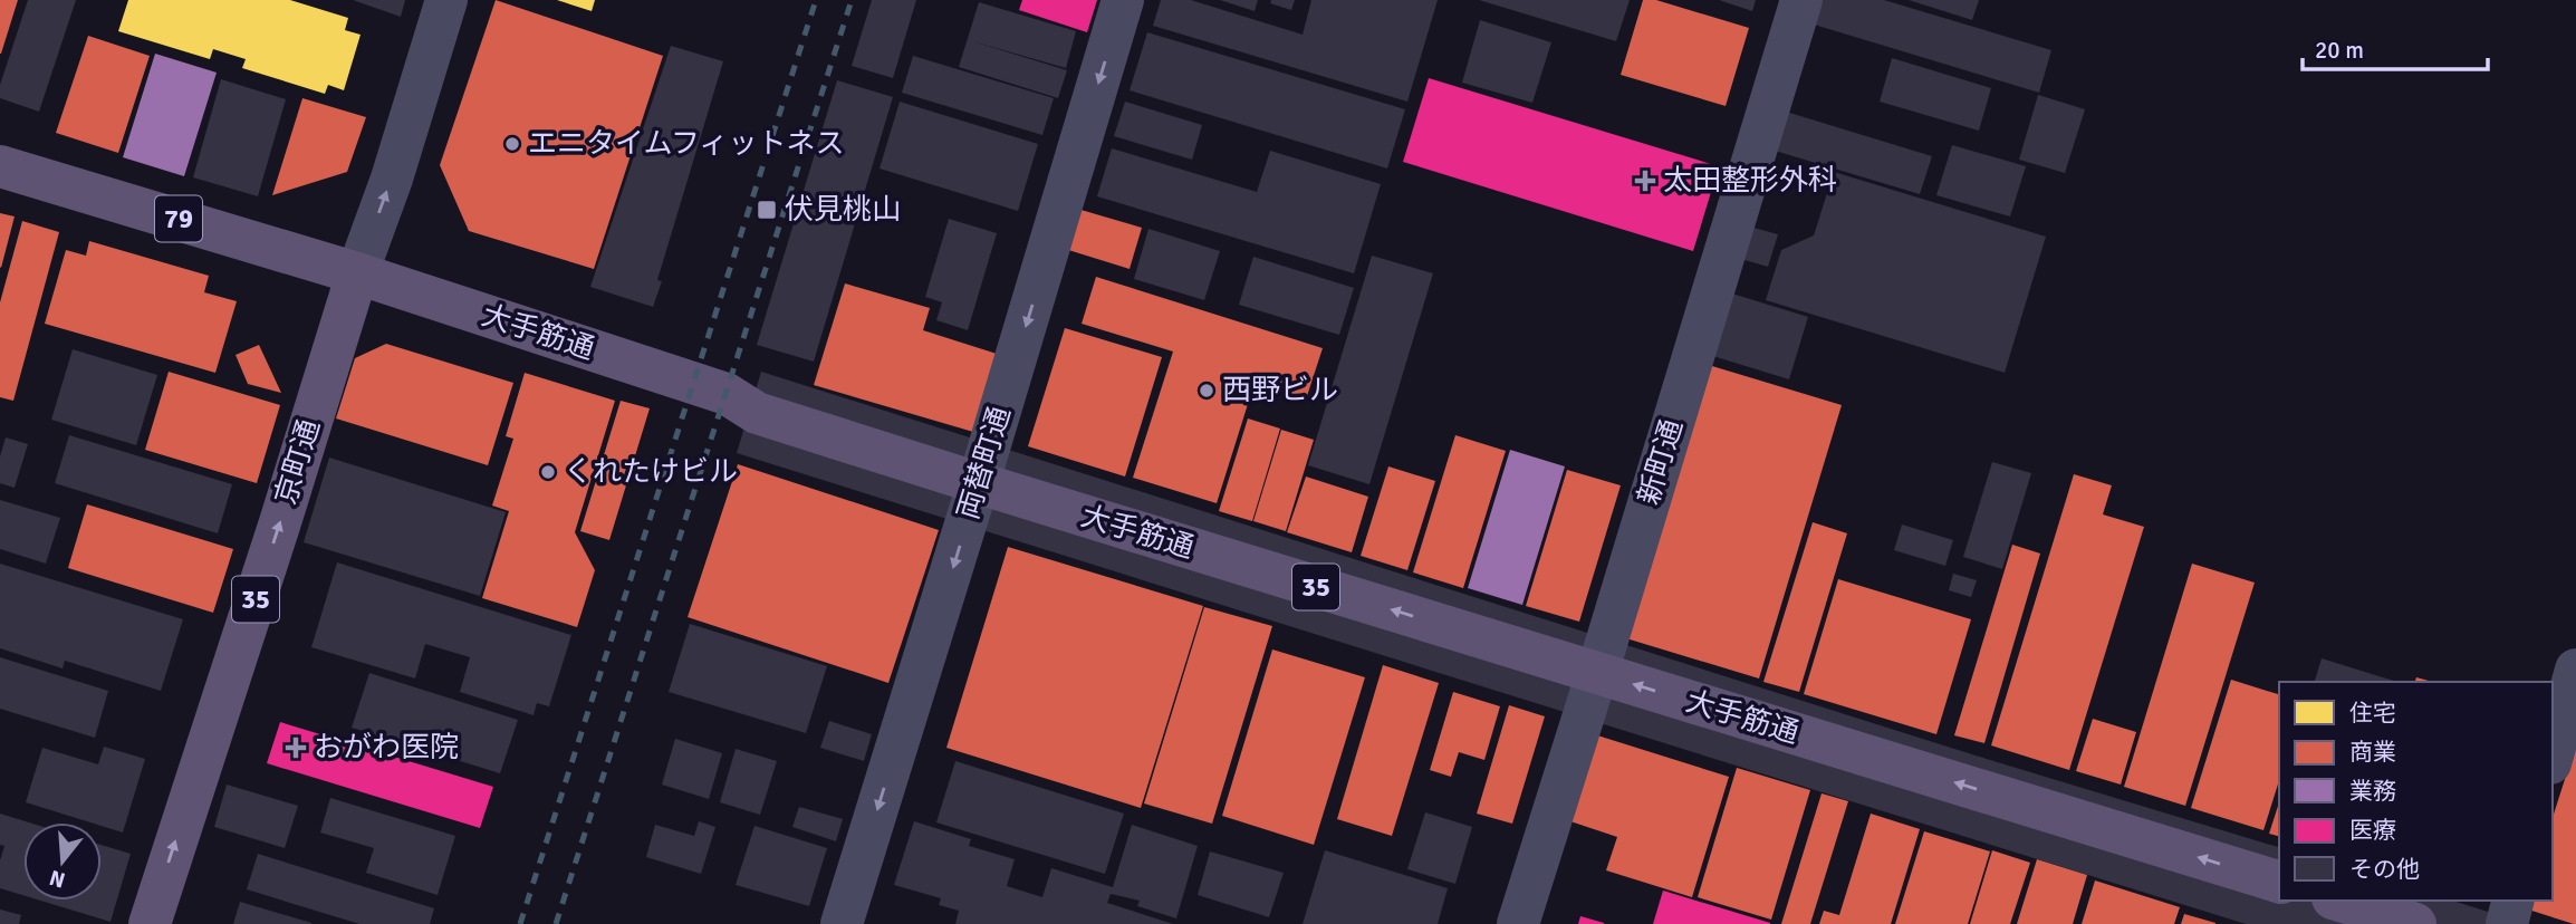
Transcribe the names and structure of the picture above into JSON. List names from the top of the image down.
{
  "streets": {
    "main road": [
      "79",
      "大手筋通",
      "京町通",
      "35"
    ],
    "street": ["新町通", "両替町通"]
  },
  "crossings": [
    ["大手筋通", "京町通"],
    ["大手筋通", "新町通"],
    ["大手筋通", "両替町通"]
  ],
  "one_way": ["大手筋通", "京町通", "両替町通"],
  "places": {
    "other": ["エニタイムフィットネス", "西野ビル", "くれたけビル"],
    "health": ["太田整形外科", "おがわ医院"],
    "transit": ["伏見桃山"]
  },
  "legend": [
    "住宅",
    "商業",
    "業務",
    "医療",
    "その他"
  ],
  "scale_bar": "20 m",
  "north": "bottom"
}
